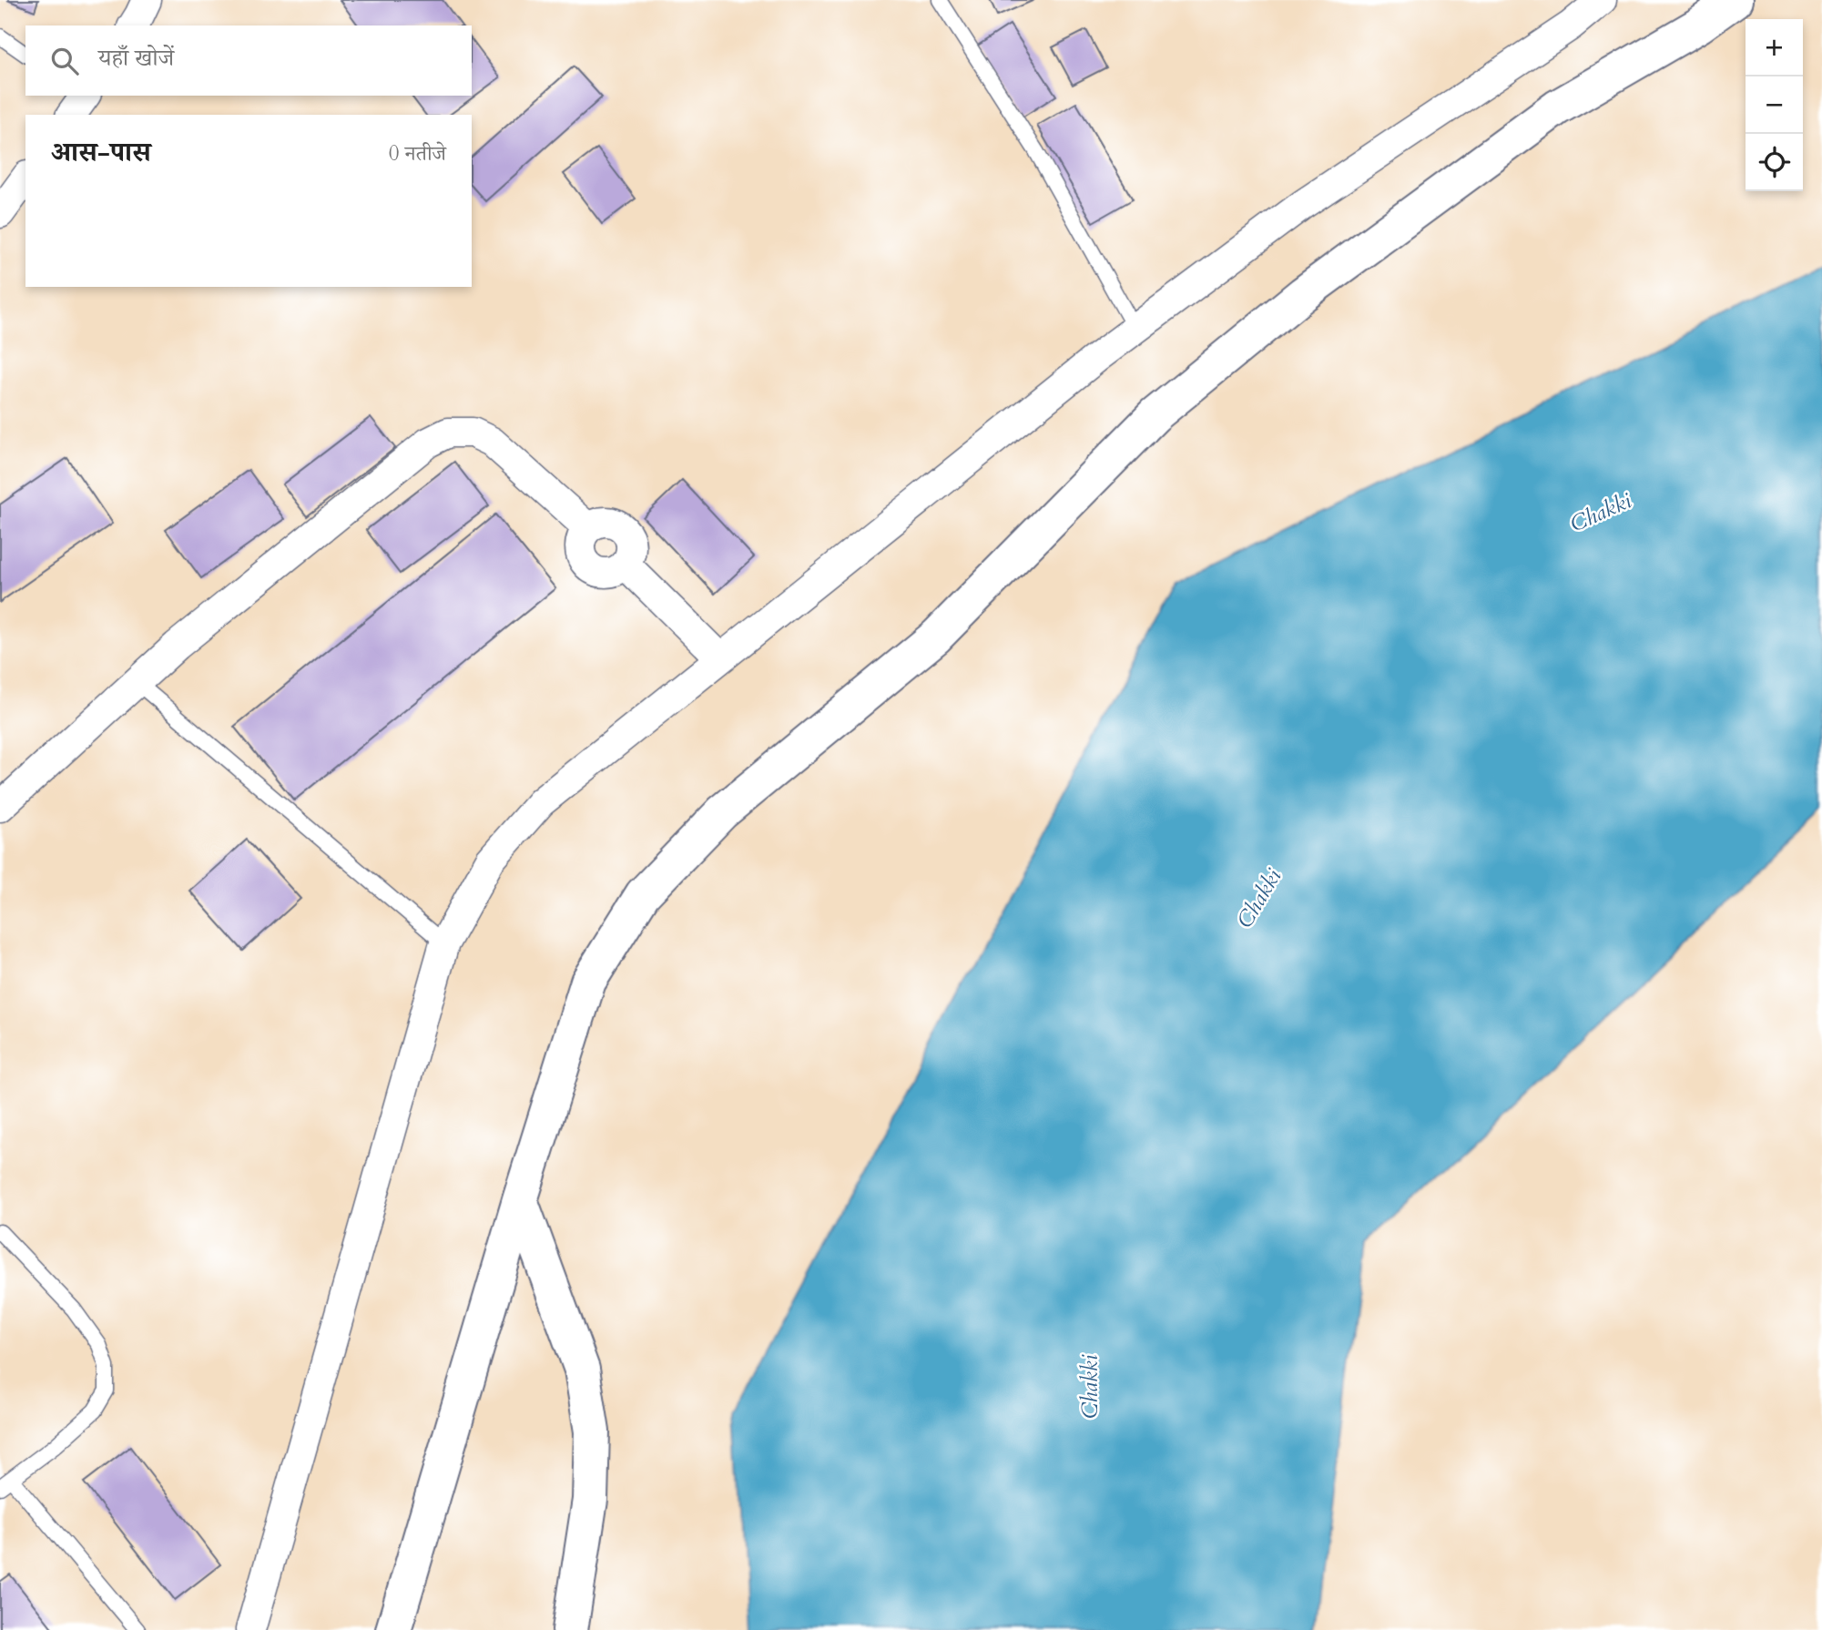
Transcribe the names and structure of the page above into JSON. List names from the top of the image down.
{
  "water": ["Chakki"],
  "page": {
    "map_buttons": ["+", "−"],
    "search": "यहाँ खोजें",
    "heading": ["आस-पास", "0 नतीजे"]
  }
}
